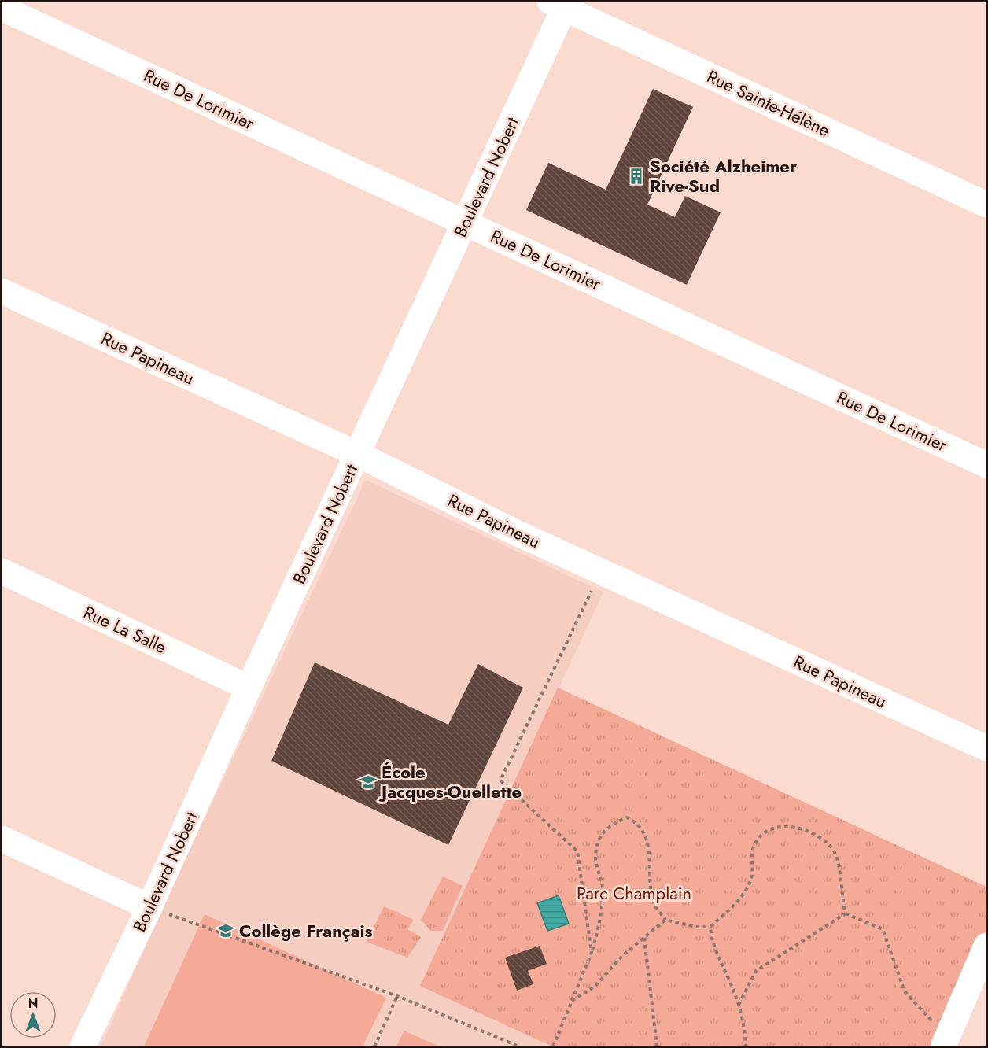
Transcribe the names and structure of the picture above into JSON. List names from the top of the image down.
{
  "streets": {
    "street": [
      "Rue De Lorimier",
      "Rue Sainte-Hélène",
      "Boulevard Nobert",
      "Rue Papineau",
      "Rue La Salle"
    ]
  },
  "crossings": [
    ["Rue De Lorimier", "Boulevard Nobert"],
    ["Rue Sainte-Hélène", "Boulevard Nobert"],
    ["Boulevard Nobert", "Rue Papineau"],
    ["Boulevard Nobert", "Rue La Salle"]
  ],
  "parks": ["Parc Champlain"],
  "places": {
    "building": ["Société Alzheimer Rive-Sud"],
    "school or university": ["École Jacques-Ouellette", "Collège Français"]
  },
  "north": "top"
}
